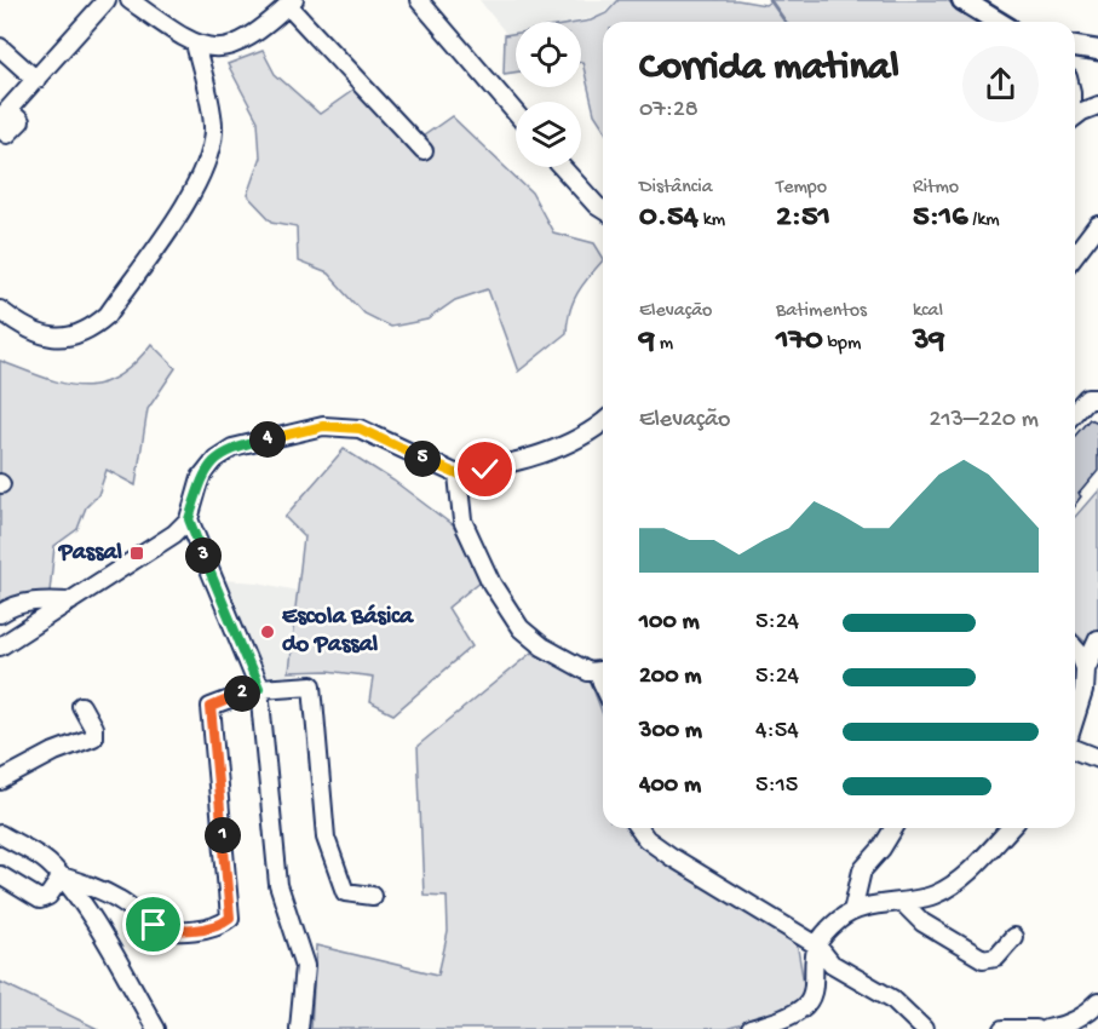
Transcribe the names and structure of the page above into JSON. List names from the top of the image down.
{
  "places": {
    "transit": ["Passal"],
    "other": ["Escola Básica do Passal"]
  },
  "page": {
    "heading": ["Corrida matinal", "07:28"],
    "stats": [
      ["Distância", "0.54 km"],
      ["Tempo", "2:51"],
      ["Ritmo", "5:16 /km"],
      ["Elevação", "9 m"],
      ["Batimentos", "170 bpm"],
      ["kcal", "39"]
    ],
    "chart": ["Elevação", "213–220 m"],
    "pins": [
      "4",
      "5",
      "3",
      "2",
      "1"
    ],
    "list": [
      {
        "name": "100 m",
        "note": "5:24"
      },
      {
        "name": "200 m",
        "note": "5:24"
      },
      {
        "name": "300 m",
        "note": "4:54"
      },
      {
        "name": "400 m",
        "note": "5:15"
      }
    ]
  }
}
